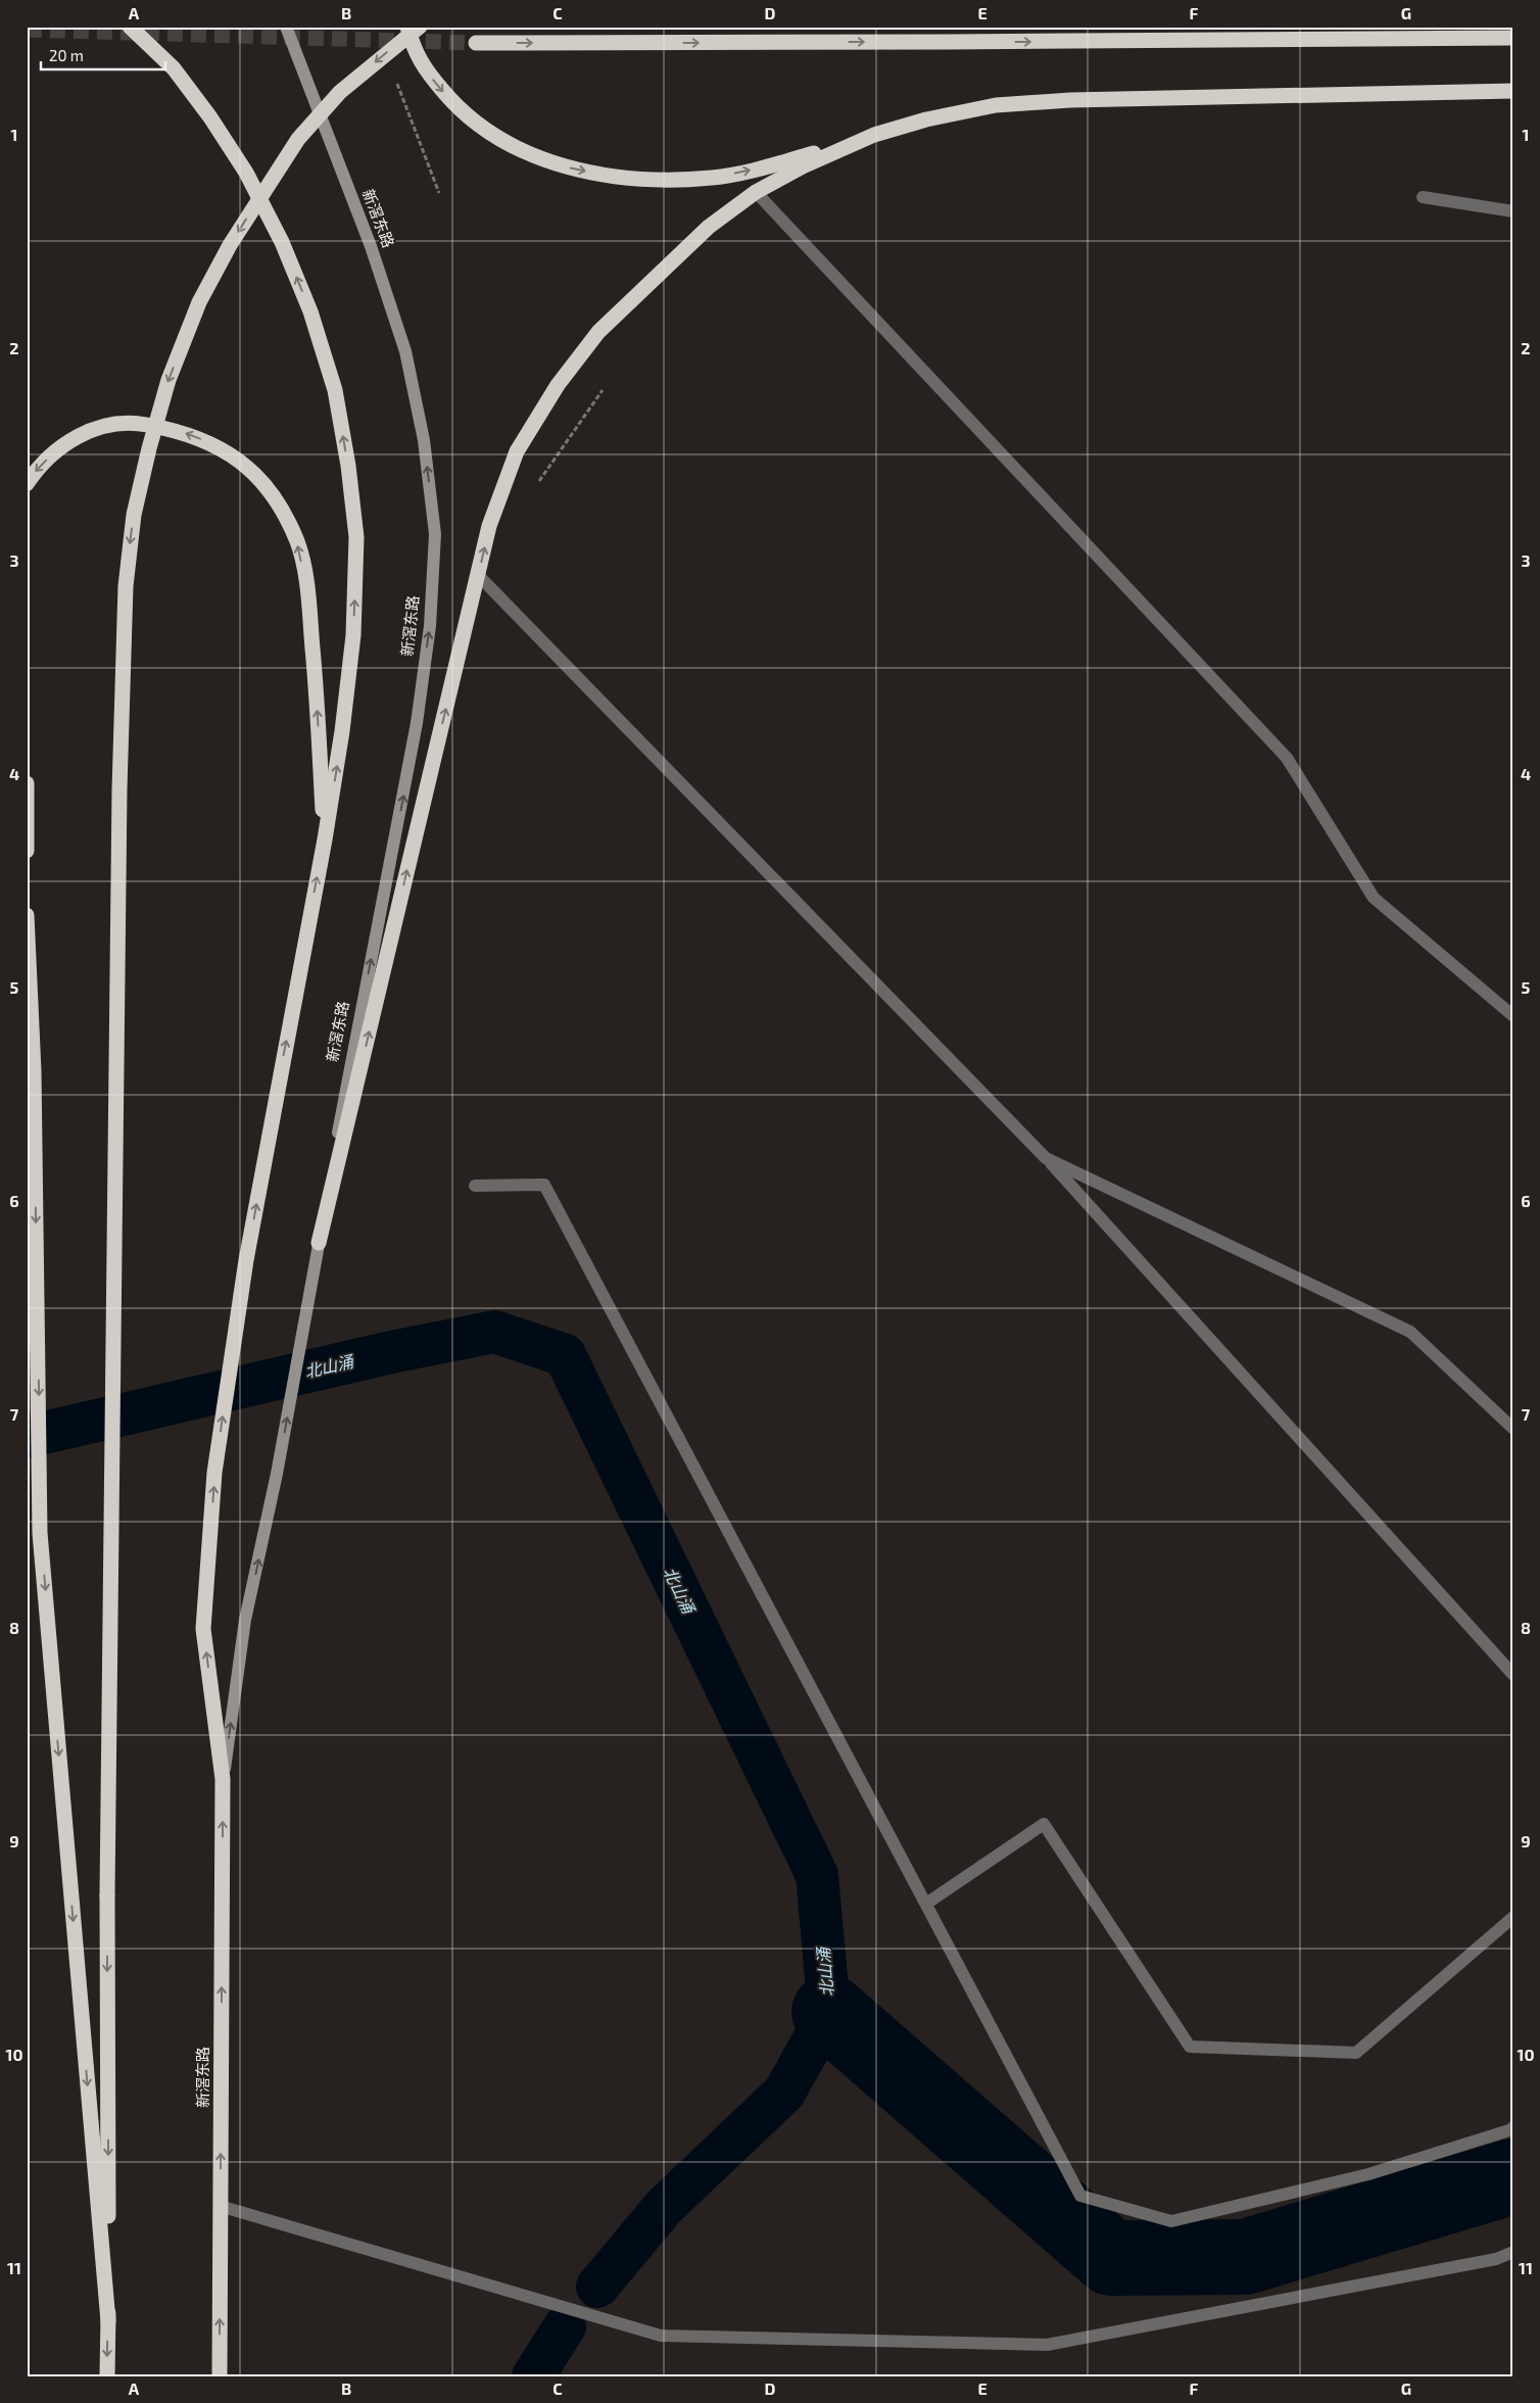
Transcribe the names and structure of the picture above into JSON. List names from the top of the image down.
{
  "streets": {
    "highway": ["新滘东路"]
  },
  "water": ["北山涌"],
  "scale_bar": "20 m",
  "grid": {
    "columns": [
      "A",
      "B",
      "C",
      "D",
      "E",
      "F",
      "G"
    ],
    "rows": [
      "1",
      "2",
      "3",
      "4",
      "5",
      "6",
      "7",
      "8",
      "9",
      "10",
      "11"
    ]
  }
}
